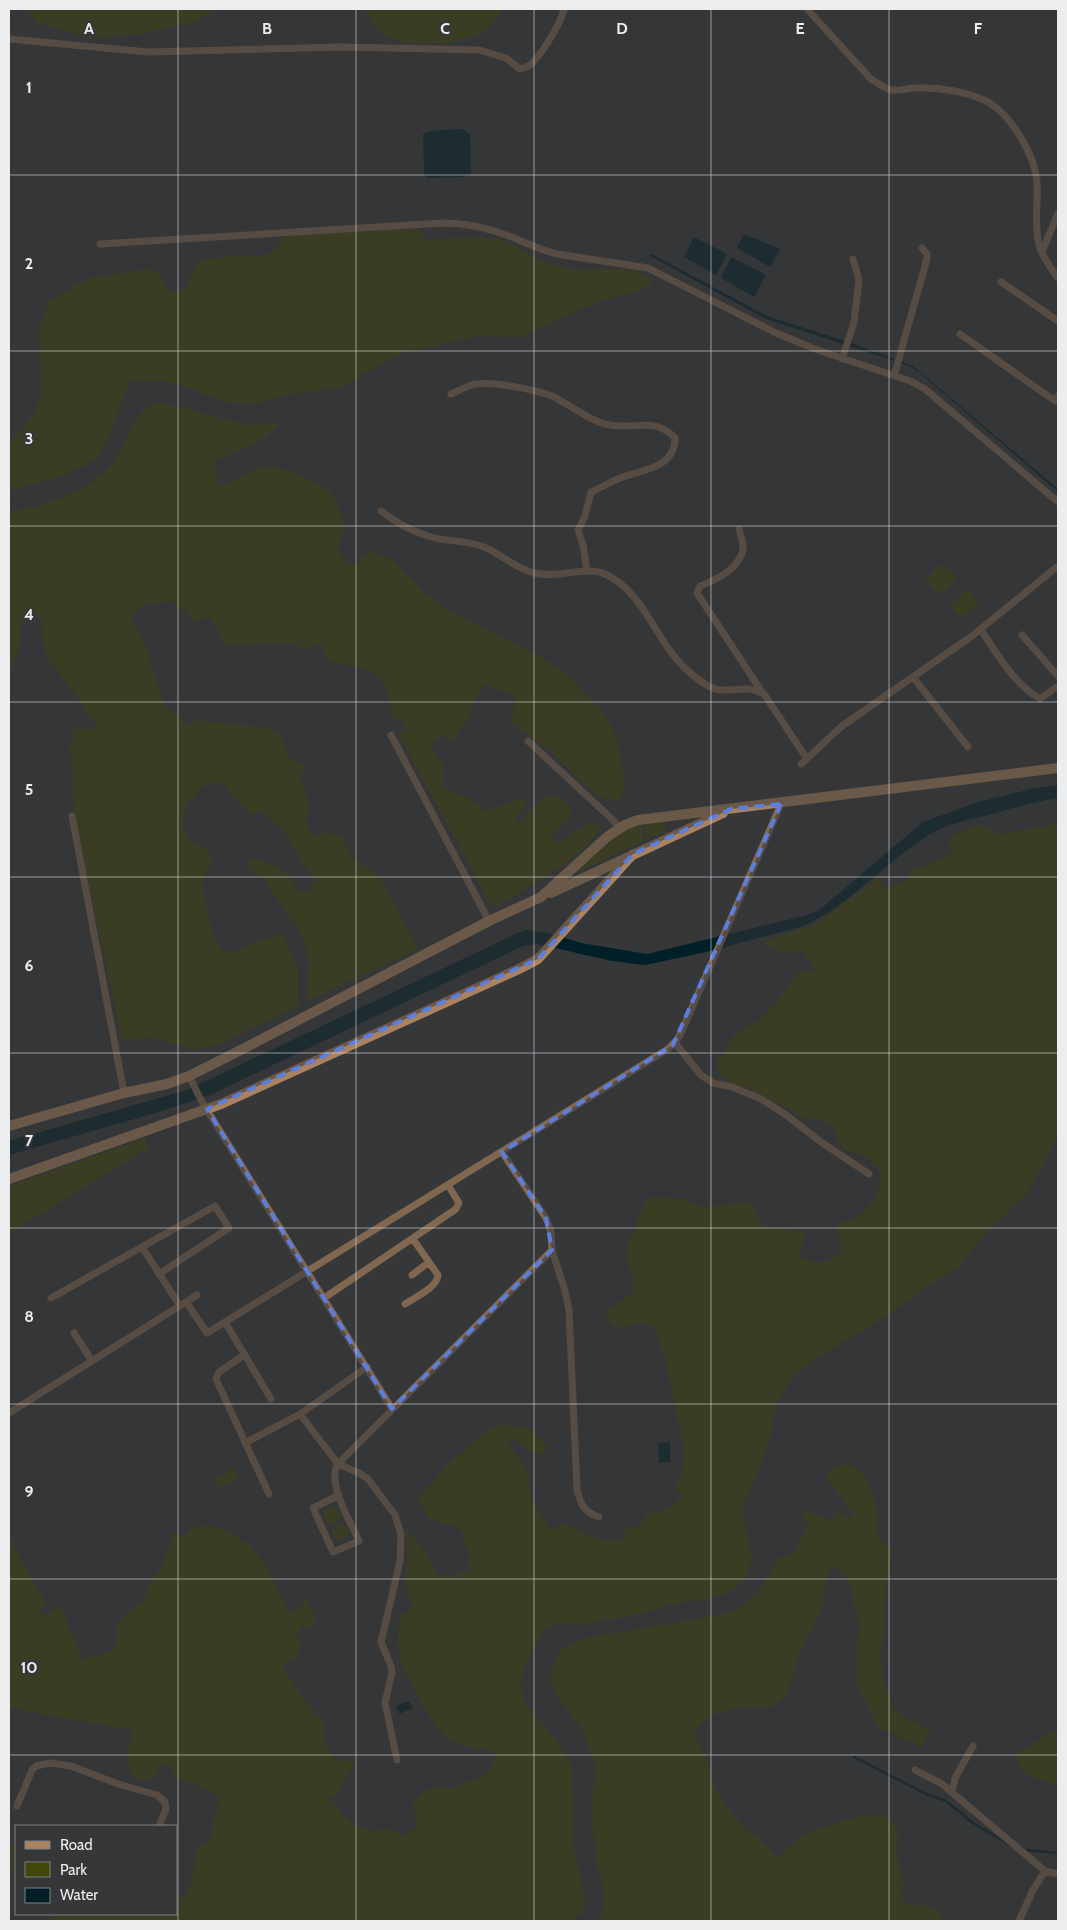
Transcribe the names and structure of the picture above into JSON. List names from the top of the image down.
{
  "legend": ["Road", "Park", "Water"],
  "grid": {
    "columns": [
      "A",
      "B",
      "C",
      "D",
      "E",
      "F"
    ],
    "rows": [
      "1",
      "2",
      "3",
      "4",
      "5",
      "6",
      "7",
      "8",
      "9",
      "10"
    ]
  }
}
